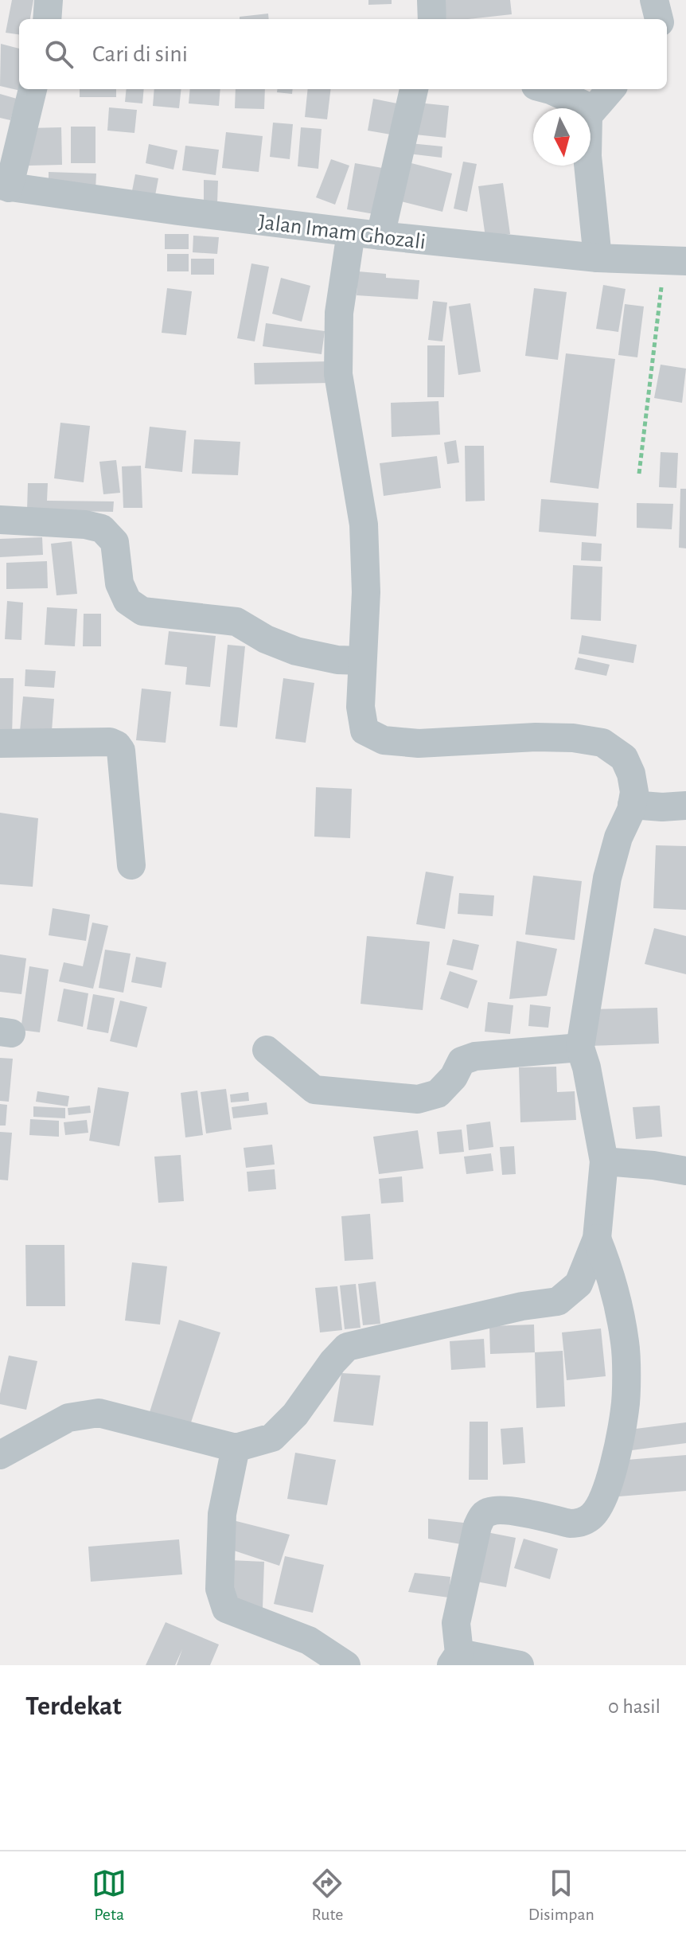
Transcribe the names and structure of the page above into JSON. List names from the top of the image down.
{
  "streets": {
    "street": ["Jalan Imam Ghozali"]
  },
  "north": "bottom",
  "page": {
    "search": "Cari di sini",
    "heading": ["Terdekat", "0 hasil"],
    "nav": ["Peta", "Rute", "Disimpan"]
  }
}
